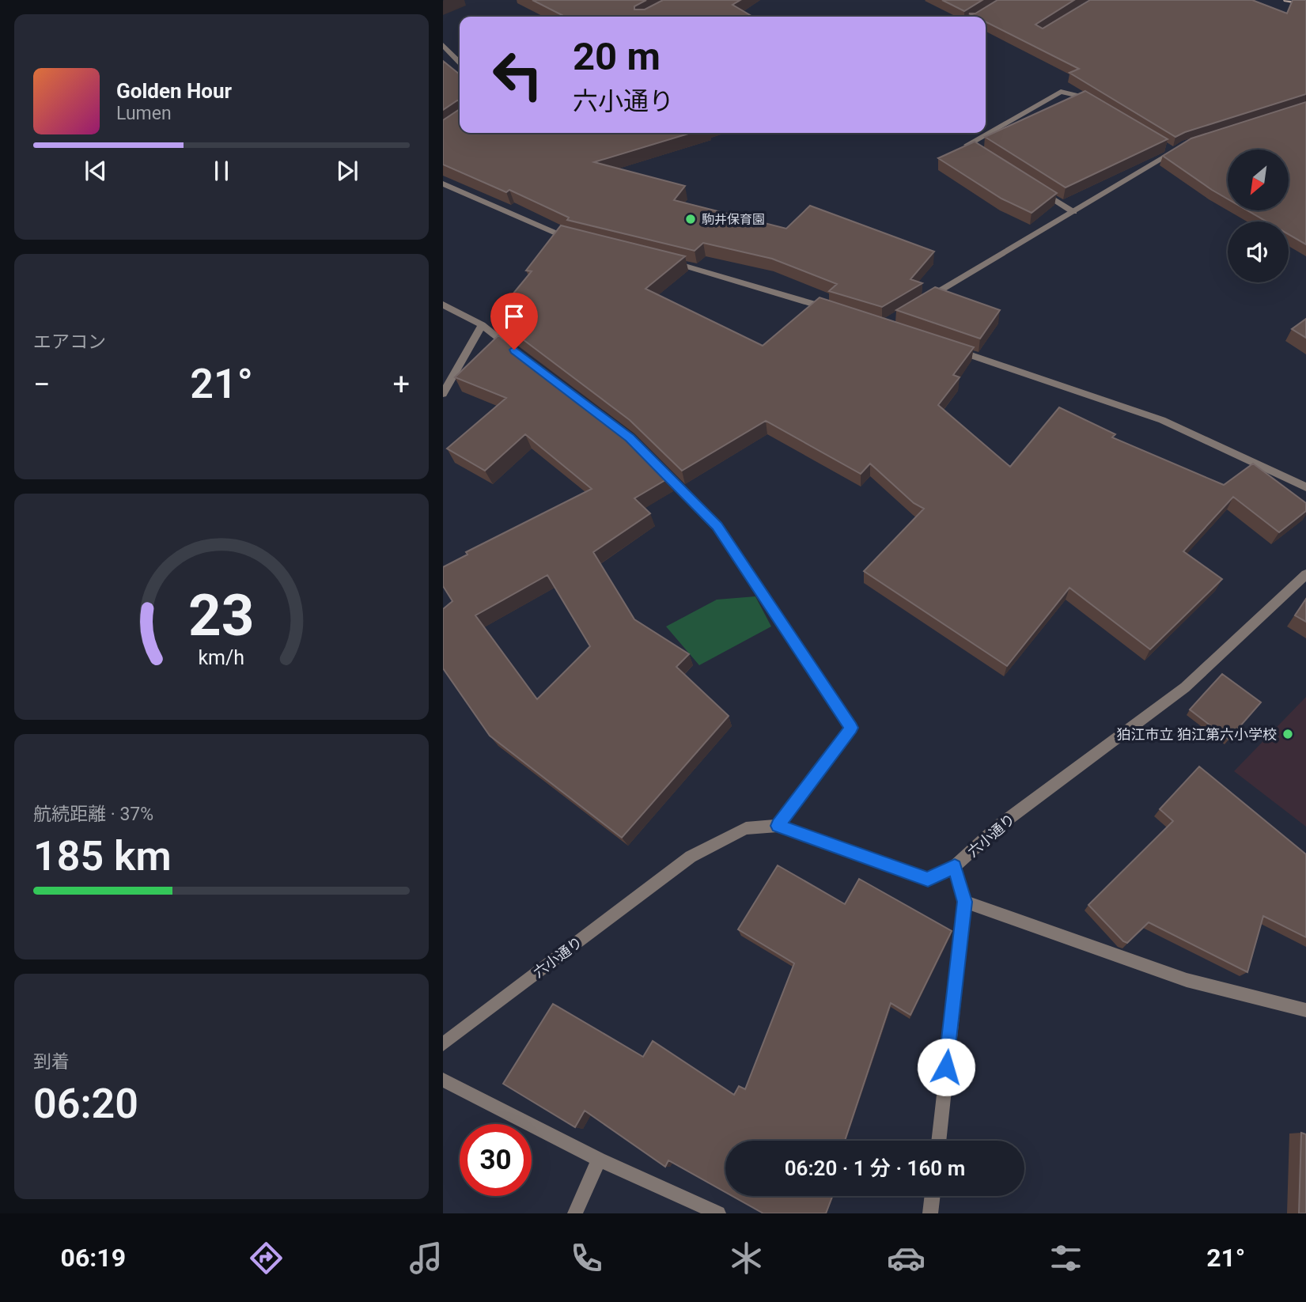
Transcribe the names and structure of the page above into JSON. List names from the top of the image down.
{
  "streets": {
    "street": ["六小通り"]
  },
  "places": ["駒井保育園", "狛江市立 狛江第六小学校"],
  "north": "bottom left",
  "page": {
    "turn": ["20 m", "六小通り"],
    "song": ["Golden Hour", "Lumen"],
    "tile": [
      "エアコン",
      ["航続距離 · 37%", "185 km"],
      ["到着", "06:20"]
    ],
    "heat": ["−", "21°", "+"],
    "limit": "30",
    "trip": "06:20 · 1 分 · 160 m",
    "tabs": ["06:19", "21°"],
    "gauge": ["23", "km/h"]
  }
}
